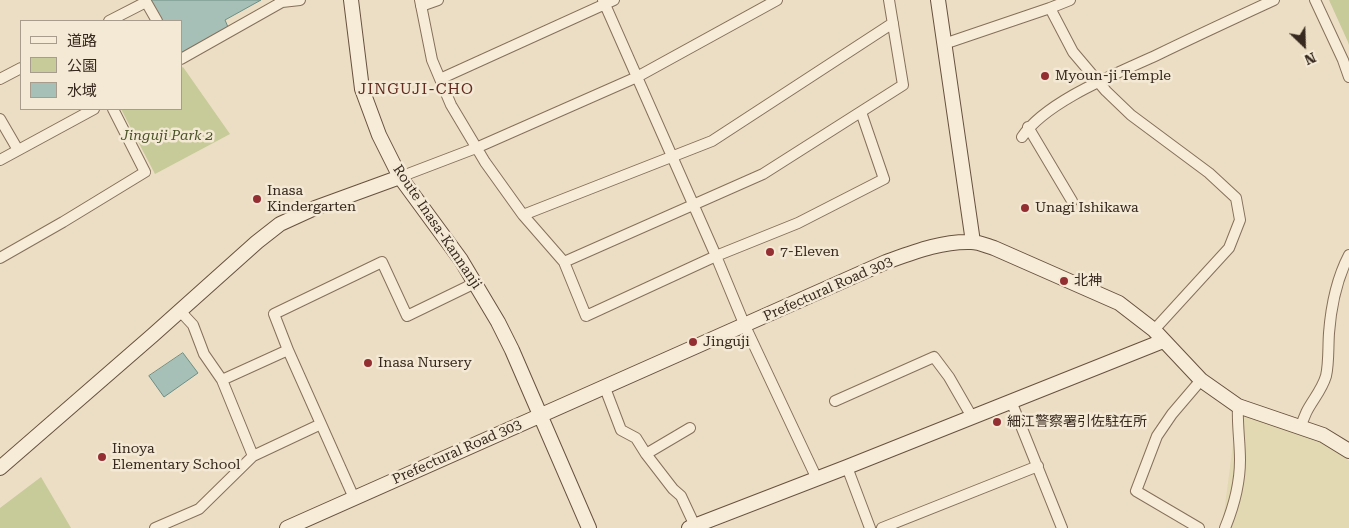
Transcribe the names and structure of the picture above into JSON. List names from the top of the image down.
{
  "streets": {
    "main road": ["Route Inasa-Kannanji", "Prefectural Road 303"]
  },
  "crossings": [
    ["Route Inasa-Kannanji", "Prefectural Road 303"]
  ],
  "districts": ["JINGUJI-CHO"],
  "parks": ["Jinguji Park 2"],
  "places": [
    "Myoun-ji Temple",
    "Inasa Kindergarten",
    "Unagi Ishikawa",
    "7-Eleven",
    "北神",
    "Jinguji",
    "Inasa Nursery",
    "細江警察署引佐駐在所",
    "Iinoya Elementary School"
  ],
  "legend": ["道路", "公園", "水域"],
  "north": "bottom right"
}
